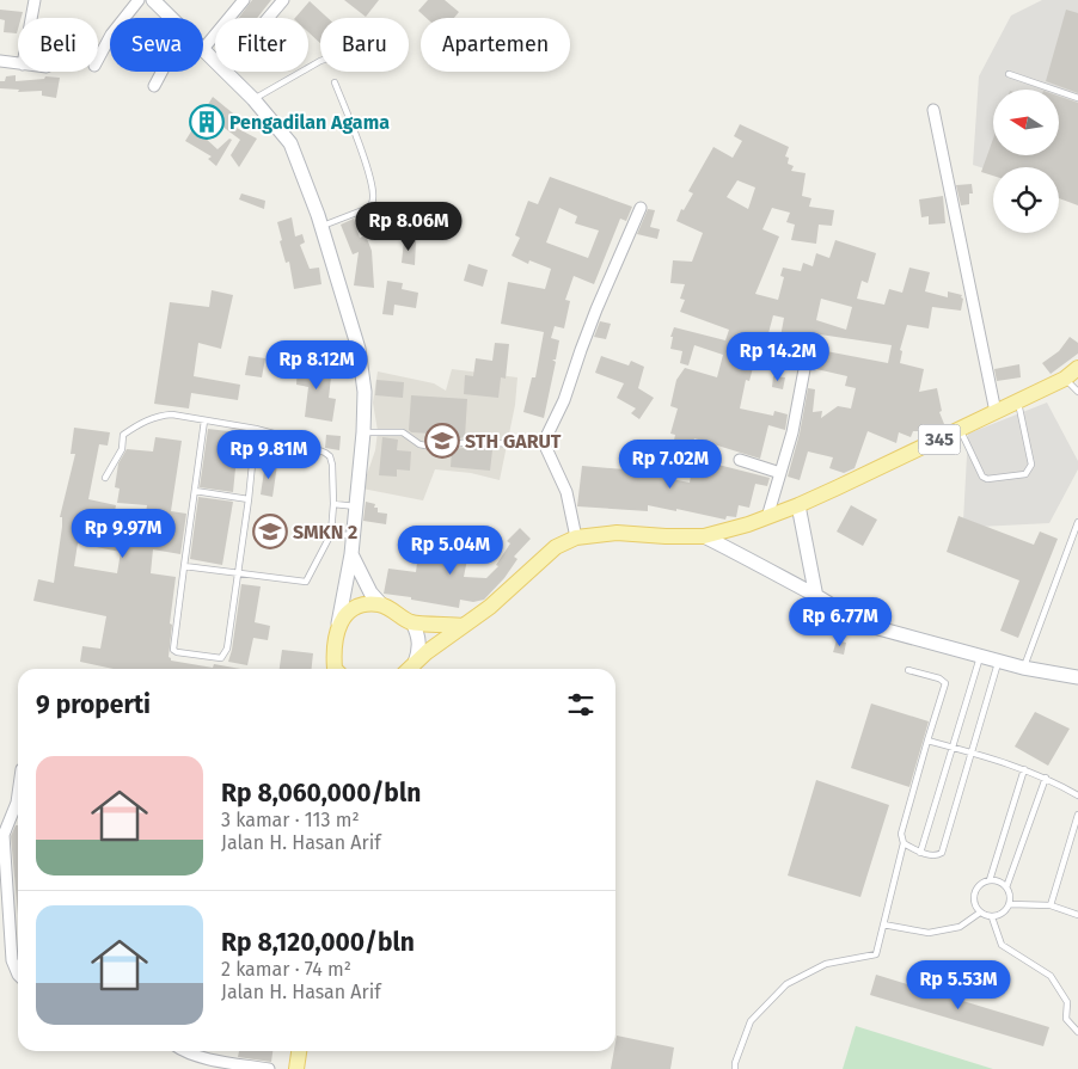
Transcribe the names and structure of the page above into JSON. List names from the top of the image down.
{
  "streets": {
    "main road": ["345"]
  },
  "places": {
    "building": ["Pengadilan Agama"],
    "school or university": ["STH GARUT", "SMKN 2"]
  },
  "north": "left",
  "page": {
    "chip": [
      "Beli",
      "Sewa",
      "Filter",
      "Baru",
      "Apartemen"
    ],
    "price": [
      "Rp 8.06M",
      "Rp 14.2M",
      "Rp 8.12M",
      "Rp 9.81M",
      "Rp 7.02M",
      "Rp 9.97M",
      "Rp 5.04M",
      "Rp 6.77M",
      "Rp 5.53M"
    ],
    "heading": "9 properti",
    "list": [
      {
        "name": "Rp 8,060,000/bln",
        "note": "3 kamar · 113 m² · Jalan H. Hasan Arif"
      },
      {
        "name": "Rp 8,120,000/bln",
        "note": "2 kamar · 74 m² · Jalan H. Hasan Arif"
      }
    ]
  }
}
